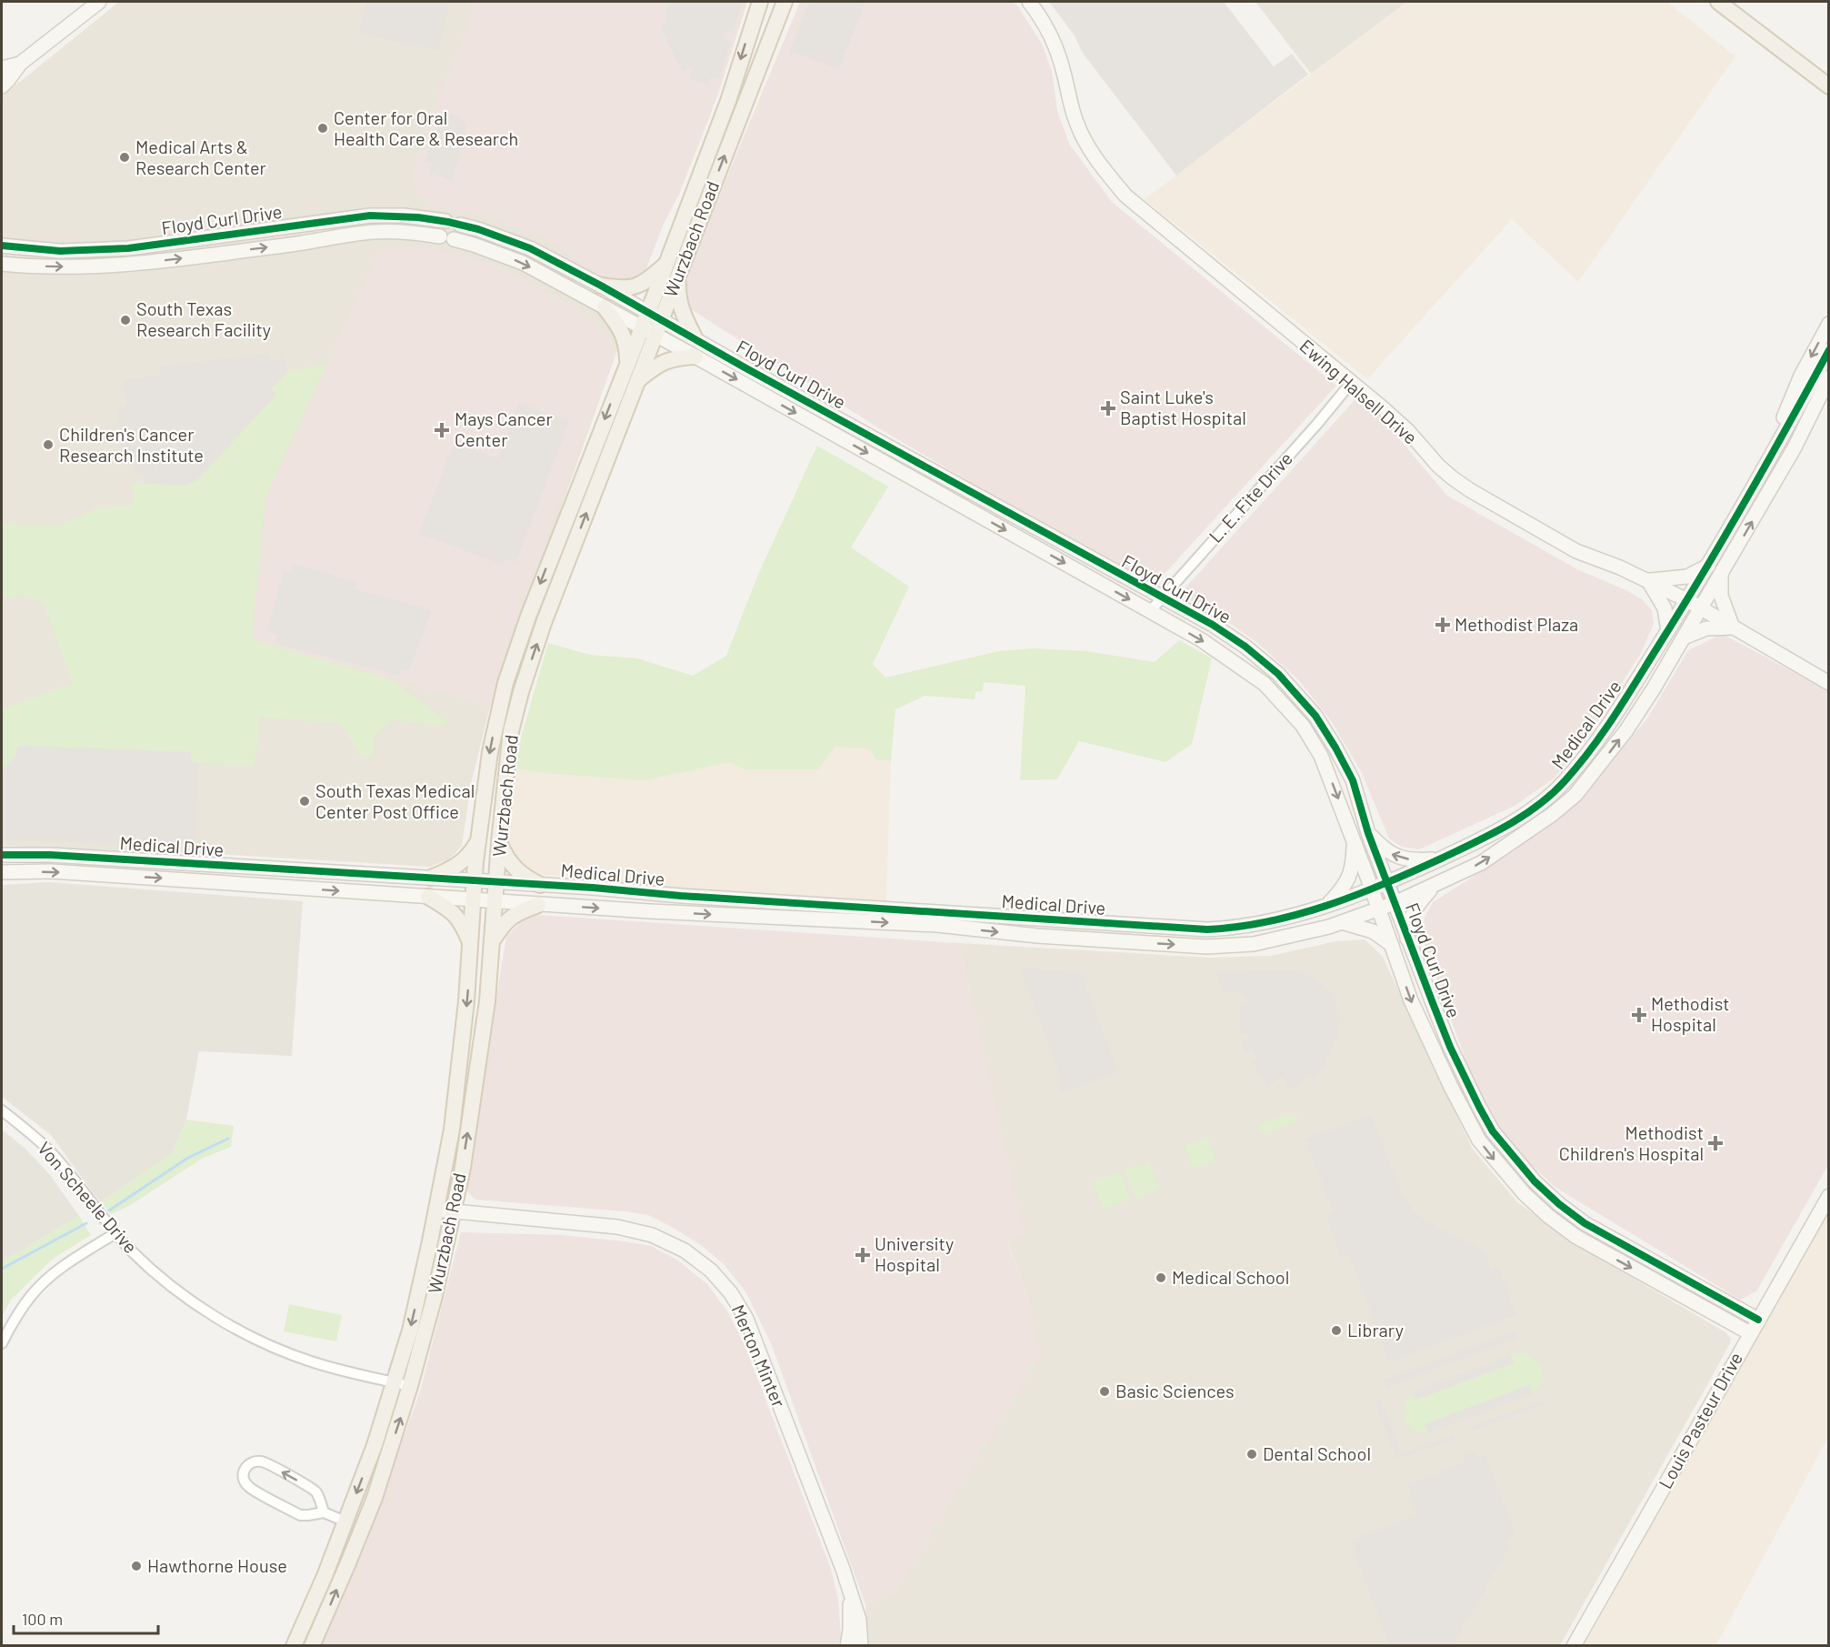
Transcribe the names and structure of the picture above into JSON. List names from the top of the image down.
{
  "streets": {
    "main road": ["Wurzbach Road"],
    "street": [
      "Floyd Curl Drive",
      "Ewing Halsell Drive",
      "L. E. Fite Drive",
      "Medical Drive",
      "Von Scheele Drive",
      "Merton Minter",
      "Louis Pasteur Drive"
    ]
  },
  "crossings": [
    ["Floyd Curl Drive", "Wurzbach Road"],
    ["Floyd Curl Drive", "L. E. Fite Drive"],
    ["Floyd Curl Drive", "Medical Drive"],
    ["Floyd Curl Drive", "Louis Pasteur Drive"],
    ["Wurzbach Road", "Medical Drive"],
    ["Wurzbach Road", "Von Scheele Drive"],
    ["Wurzbach Road", "Merton Minter"],
    ["Ewing Halsell Drive", "L. E. Fite Drive"],
    ["Ewing Halsell Drive", "Medical Drive"]
  ],
  "places": {
    "other": [
      "Center for Oral Health Care & Research",
      "Medical Arts & Research Center",
      "South Texas Research Facility",
      "Children's Cancer Research Institute",
      "South Texas Medical Center Post Office",
      "Medical School",
      "Library",
      "Basic Sciences",
      "Dental School",
      "Hawthorne House"
    ],
    "health": [
      "Saint Luke's Baptist Hospital",
      "Mays Cancer Center",
      "Methodist Plaza",
      "Methodist Hospital",
      "Methodist Children's Hospital",
      "University Hospital"
    ]
  },
  "scale_bar": "100 m"
}
